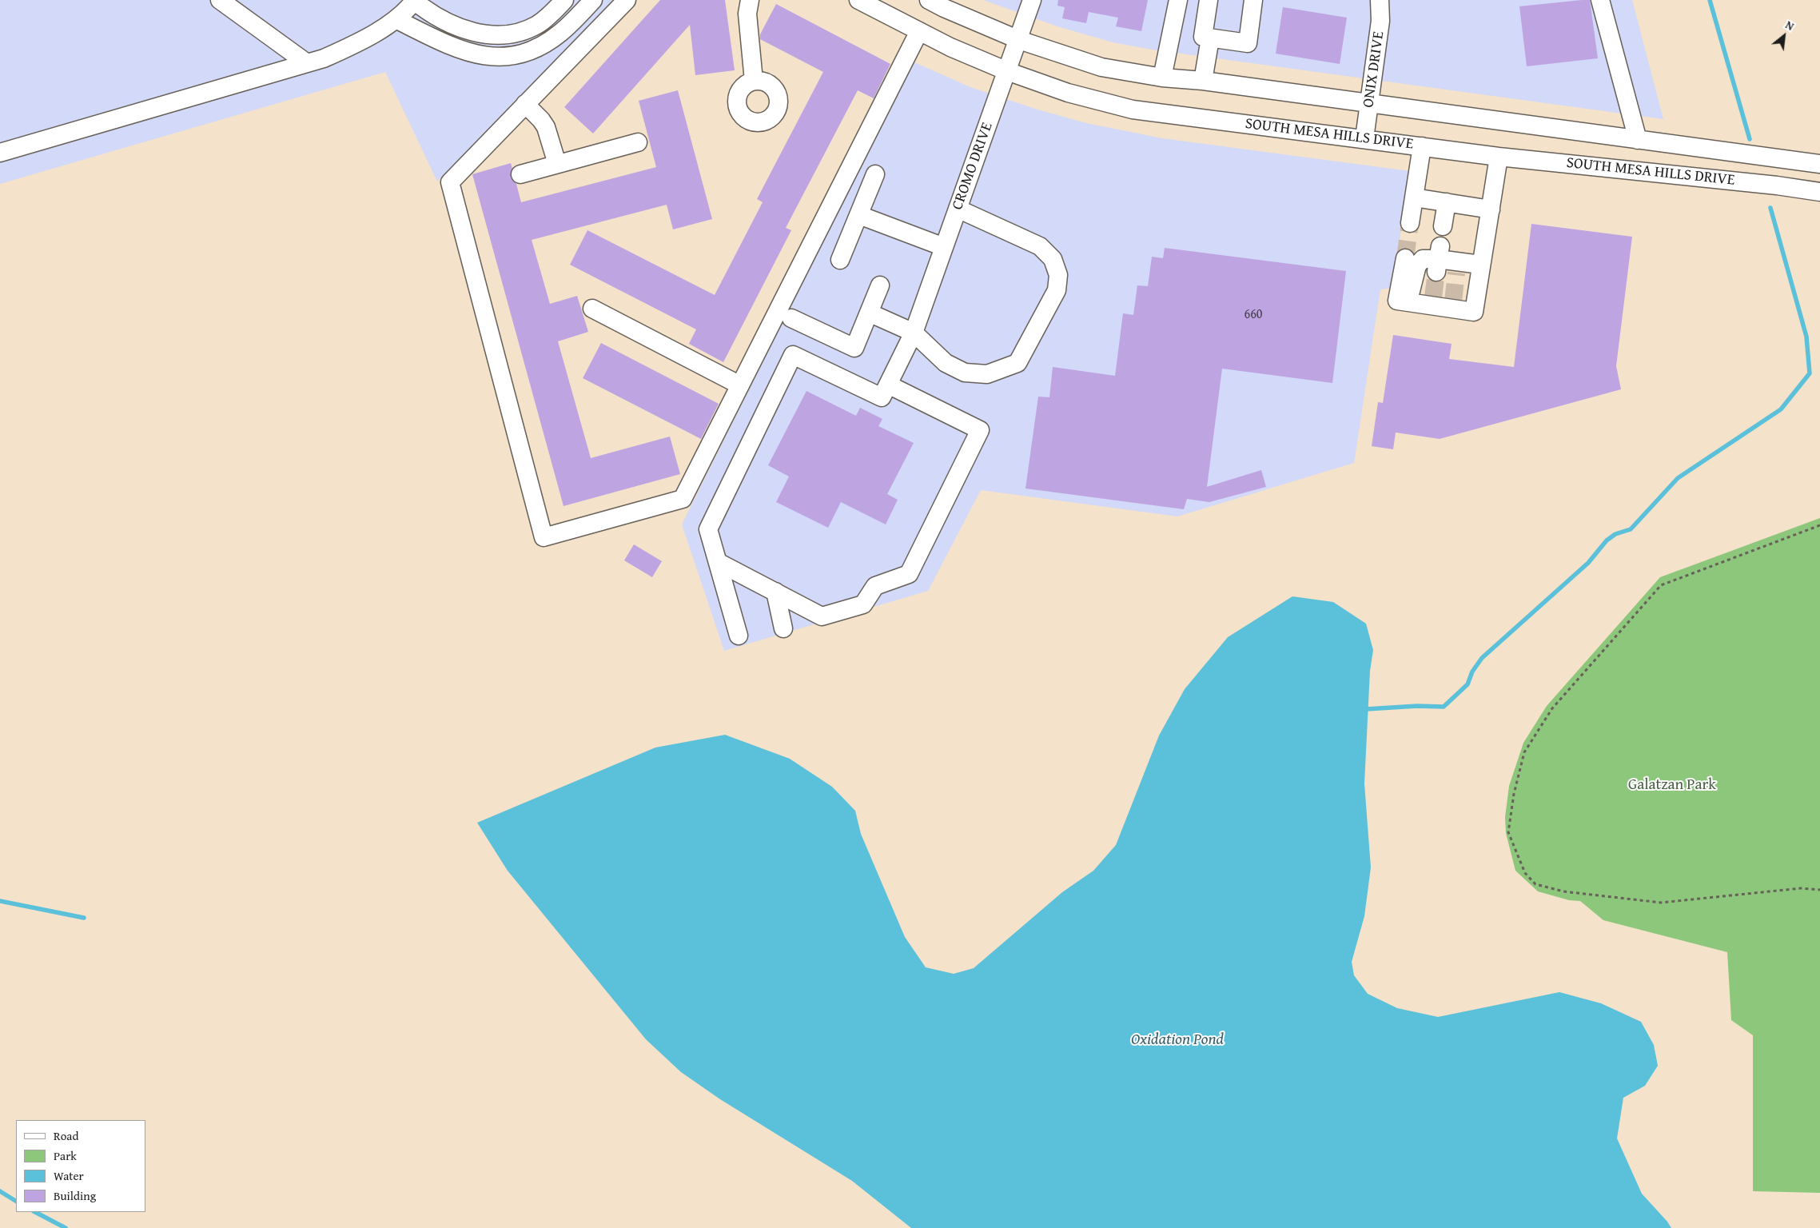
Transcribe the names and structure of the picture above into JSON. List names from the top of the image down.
{
  "streets": {
    "street": ["ONIX DRIVE", "SOUTH MESA HILLS DRIVE", "CROMO DRIVE"]
  },
  "crossings": [
    ["ONIX DRIVE", "SOUTH MESA HILLS DRIVE"],
    ["SOUTH MESA HILLS DRIVE", "CROMO DRIVE"]
  ],
  "water": ["Oxidation Pond"],
  "parks": ["Galatzan Park"],
  "house_numbers": ["660"],
  "legend": [
    "Road",
    "Park",
    "Water",
    "Building"
  ],
  "north": "top right"
}
